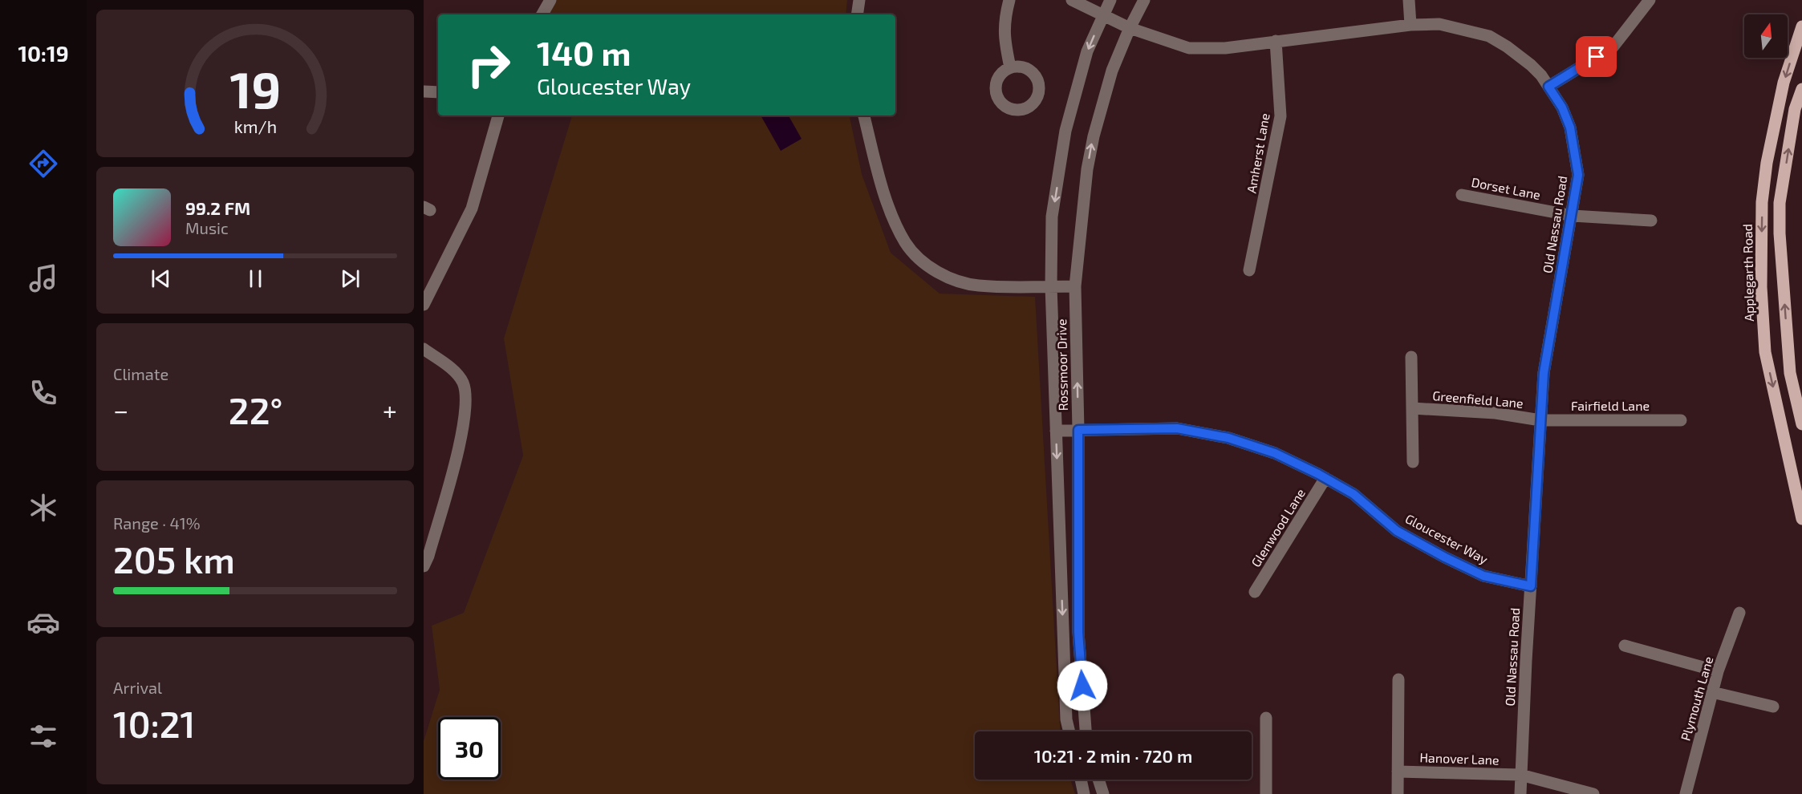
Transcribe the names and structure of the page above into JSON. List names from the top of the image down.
{
  "streets": {
    "main road": ["Applegarth Road"],
    "street": [
      "Amherst Lane",
      "Dorset Lane",
      "Old Nassau Road",
      "Rossmoor Drive",
      "Greenfield Lane",
      "Fairfield Lane",
      "Glenwood Lane",
      "Gloucester Way",
      "Plymouth Lane",
      "Hanover Lane"
    ]
  },
  "crossings": [
    ["Amherst Lane", "Old Nassau Road"],
    ["Dorset Lane", "Old Nassau Road"],
    ["Old Nassau Road", "Rossmoor Drive"],
    ["Old Nassau Road", "Greenfield Lane"],
    ["Old Nassau Road", "Fairfield Lane"],
    ["Old Nassau Road", "Gloucester Way"],
    ["Old Nassau Road", "Hanover Lane"],
    ["Rossmoor Drive", "Gloucester Way"],
    ["Greenfield Lane", "Fairfield Lane"],
    ["Glenwood Lane", "Gloucester Way"]
  ],
  "north": "top",
  "page": {
    "tabs": "10:19",
    "turn": ["140 m", "Gloucester Way"],
    "song": ["99.2 FM", "Music"],
    "tile": [
      "Climate",
      ["Range · 41%", "205 km"],
      ["Arrival", "10:21"]
    ],
    "heat": ["−", "22°", "+"],
    "limit": "30",
    "trip": "10:21 · 2 min · 720 m",
    "gauge": ["19", "km/h"]
  }
}
